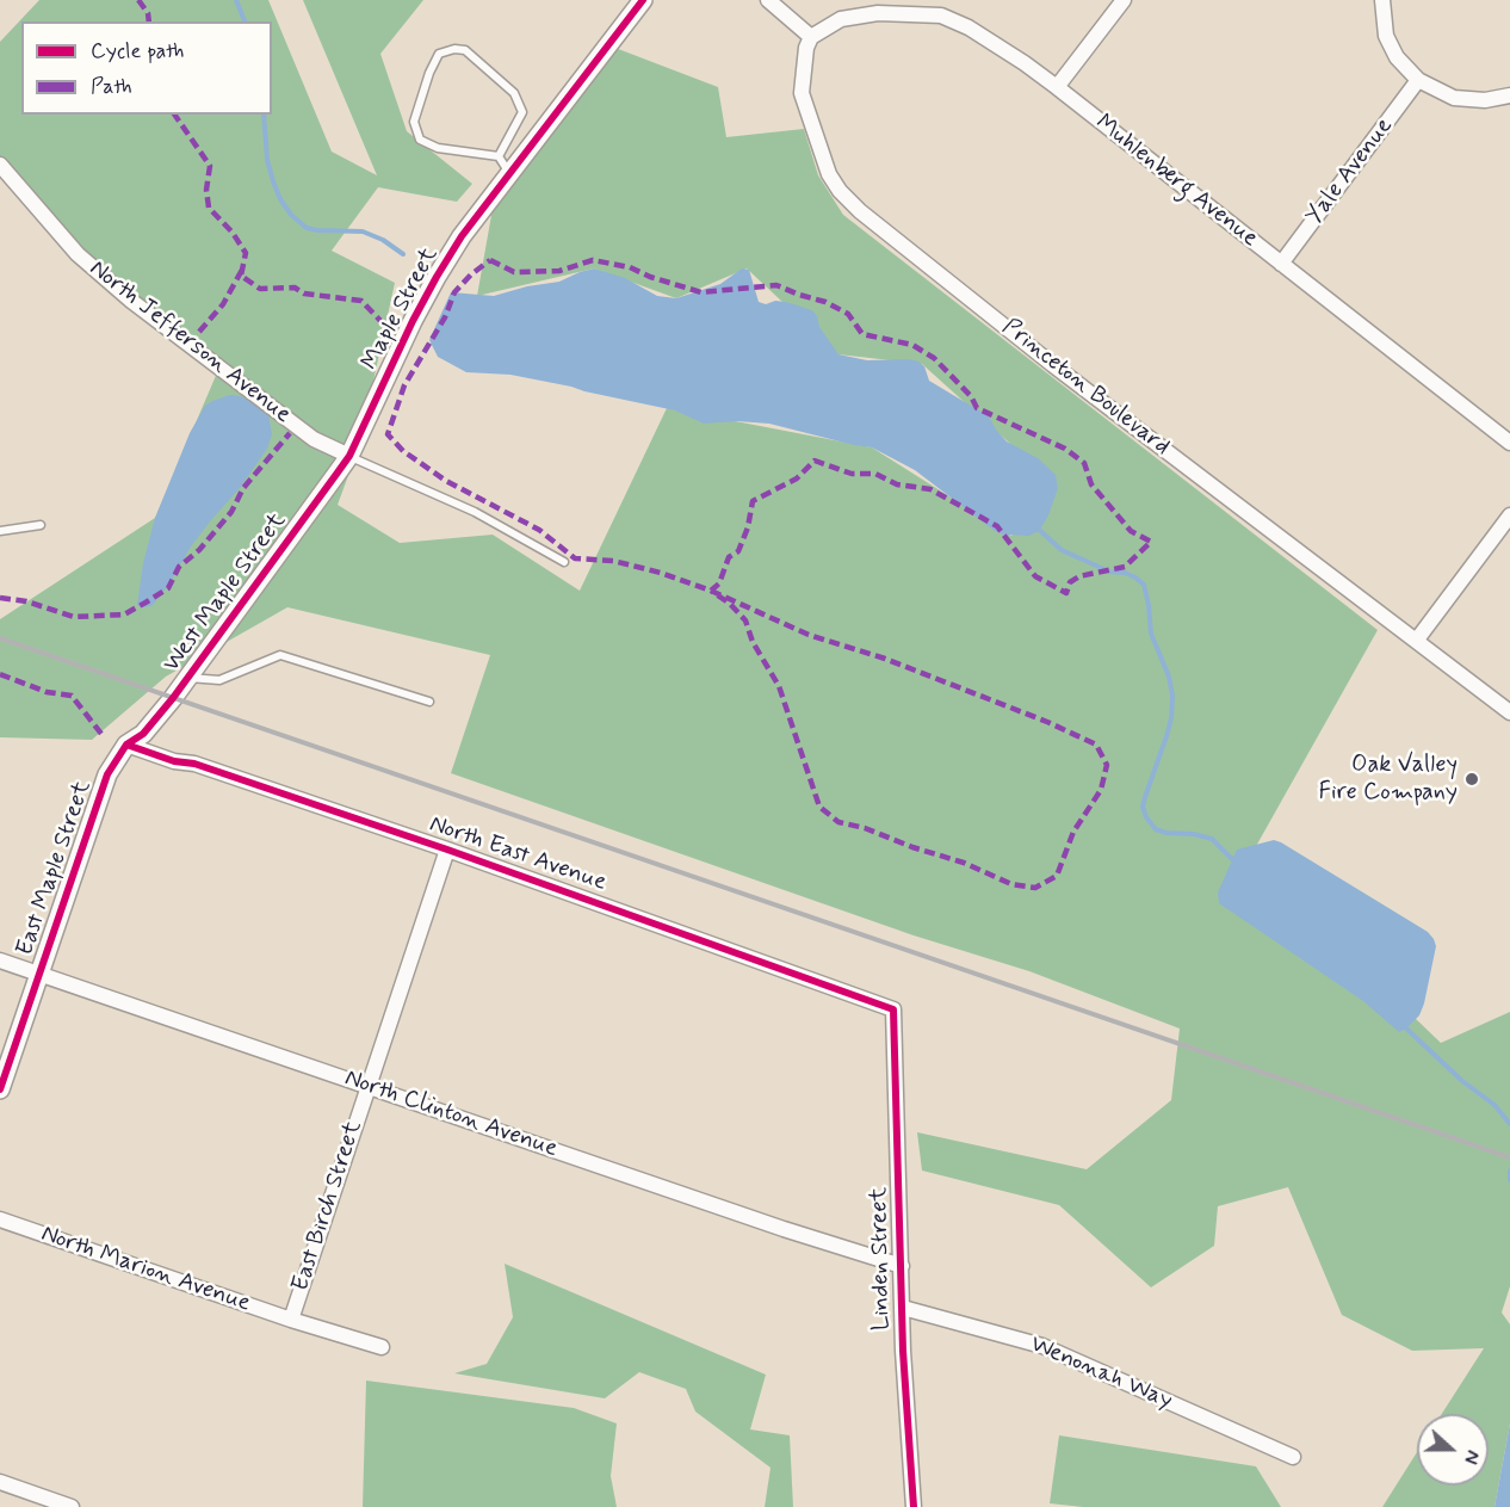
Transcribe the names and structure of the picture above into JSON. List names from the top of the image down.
{
  "streets": {
    "street": [
      "Yale Avenue",
      "Muhlenberg Avenue",
      "Maple Street",
      "North Jefferson Avenue",
      "Princeton Boulevard",
      "West Maple Street",
      "North East Avenue",
      "East Maple Street",
      "North Clinton Avenue",
      "East Birch Street",
      "Linden Street",
      "North Marion Avenue",
      "Wenonah Way"
    ]
  },
  "crossings": [
    ["Yale Avenue", "Muhlenberg Avenue"],
    ["Muhlenberg Avenue", "Princeton Boulevard"],
    ["Maple Street", "North Jefferson Avenue"],
    ["Maple Street", "West Maple Street"],
    ["North Jefferson Avenue", "West Maple Street"],
    ["West Maple Street", "North East Avenue"],
    ["West Maple Street", "East Maple Street"],
    ["North East Avenue", "East Maple Street"],
    ["North East Avenue", "East Birch Street"],
    ["North East Avenue", "Linden Street"],
    ["East Maple Street", "North Clinton Avenue"],
    ["North Clinton Avenue", "East Birch Street"],
    ["North Clinton Avenue", "Linden Street"],
    ["East Birch Street", "North Marion Avenue"],
    ["Linden Street", "Wenonah Way"]
  ],
  "places": ["Oak Valley Fire Company"],
  "legend": ["Cycle path", "Path"],
  "north": "right"
}
